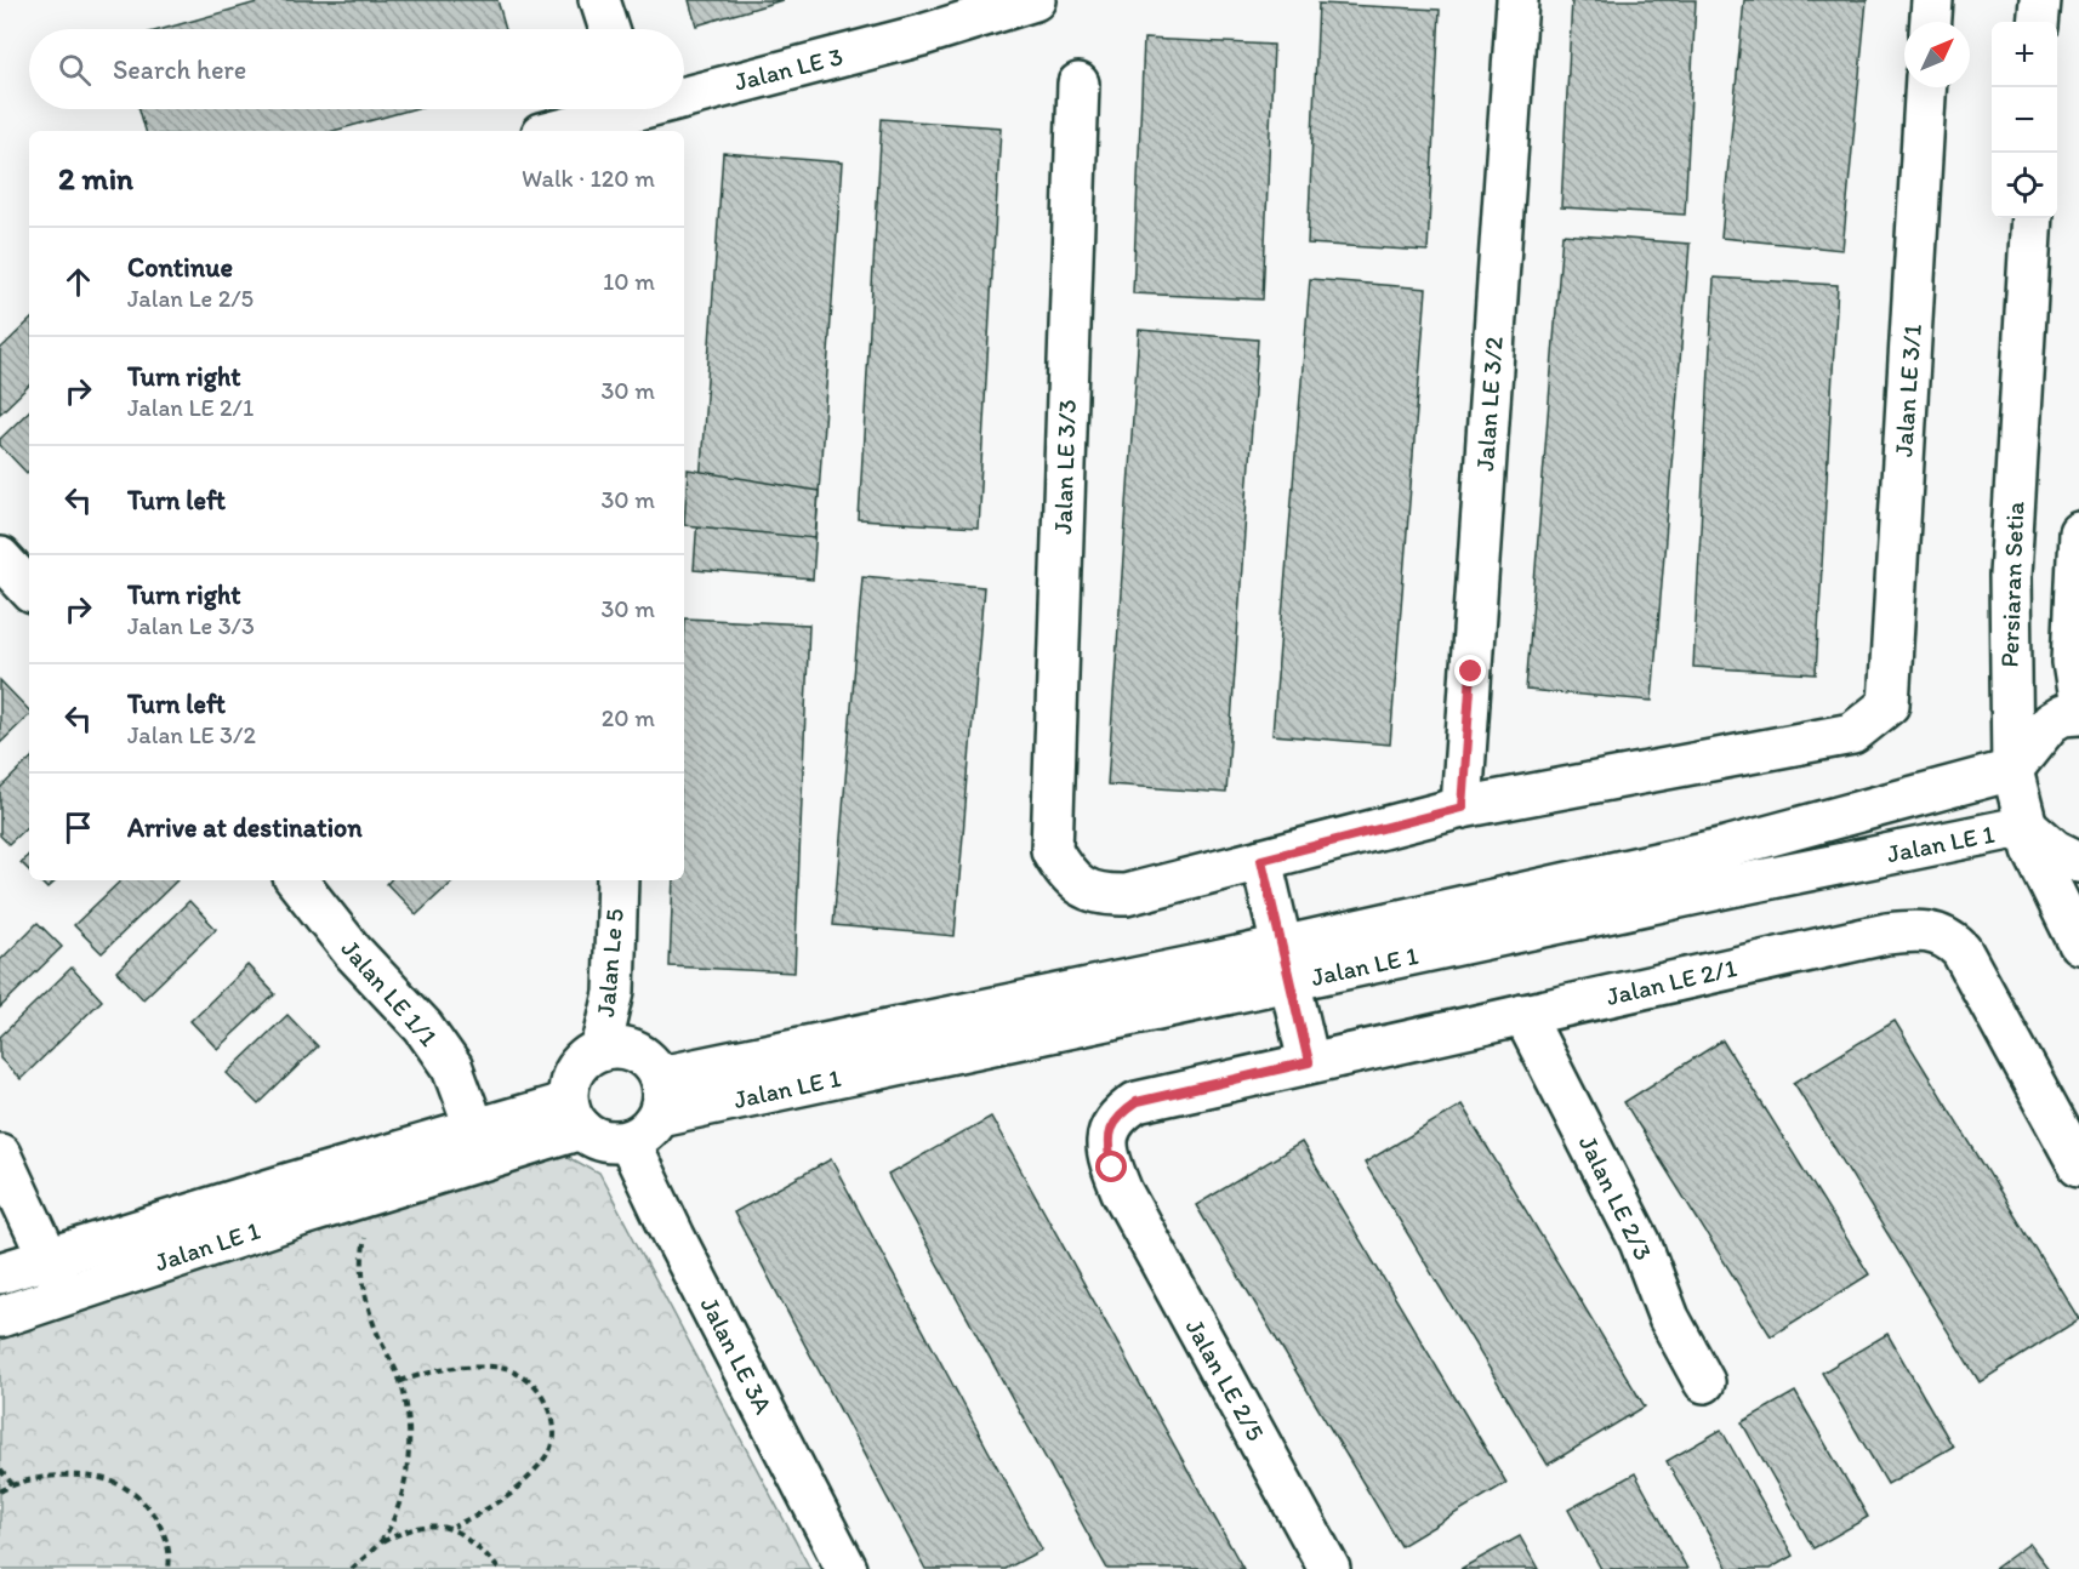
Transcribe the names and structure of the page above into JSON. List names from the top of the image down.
{
  "streets": {
    "street": [
      "Jalan LE 3",
      "Jalan LE 3/1",
      "Jalan LE 3/2",
      "Jalan LE 3/3",
      "Persiaran Setia",
      "Jalan LE 1",
      "Jalan Le 5",
      "Jalan LE 2/1",
      "Jalan LE 1/1",
      "Jalan LE 2/3",
      "Jalan LE 3A",
      "Jalan LE 2/5"
    ]
  },
  "crossings": [
    ["Jalan LE 3/1", "Jalan LE 3/2"],
    ["Persiaran Setia", "Jalan LE 1"],
    ["Jalan LE 1", "Jalan Le 5"],
    ["Jalan LE 1", "Jalan LE 1/1"],
    ["Jalan LE 1", "Jalan LE 3A"],
    ["Jalan Le 5", "Jalan LE 3A"],
    ["Jalan LE 2/1", "Jalan LE 2/3"],
    ["Jalan LE 2/1", "Jalan LE 2/5"]
  ],
  "north": "top right",
  "page": {
    "map_buttons": ["+", "−"],
    "search": "Search here",
    "heading": ["2 min", "Walk · 120 m"],
    "list": [
      ["Continue", "Jalan Le 2/5", "10 m"],
      ["Turn right", "Jalan LE 2/1", "30 m"],
      ["Turn left", "30 m"],
      ["Turn right", "Jalan Le 3/3", "30 m"],
      ["Turn left", "Jalan LE 3/2", "20 m"],
      "Arrive at destination"
    ]
  }
}
